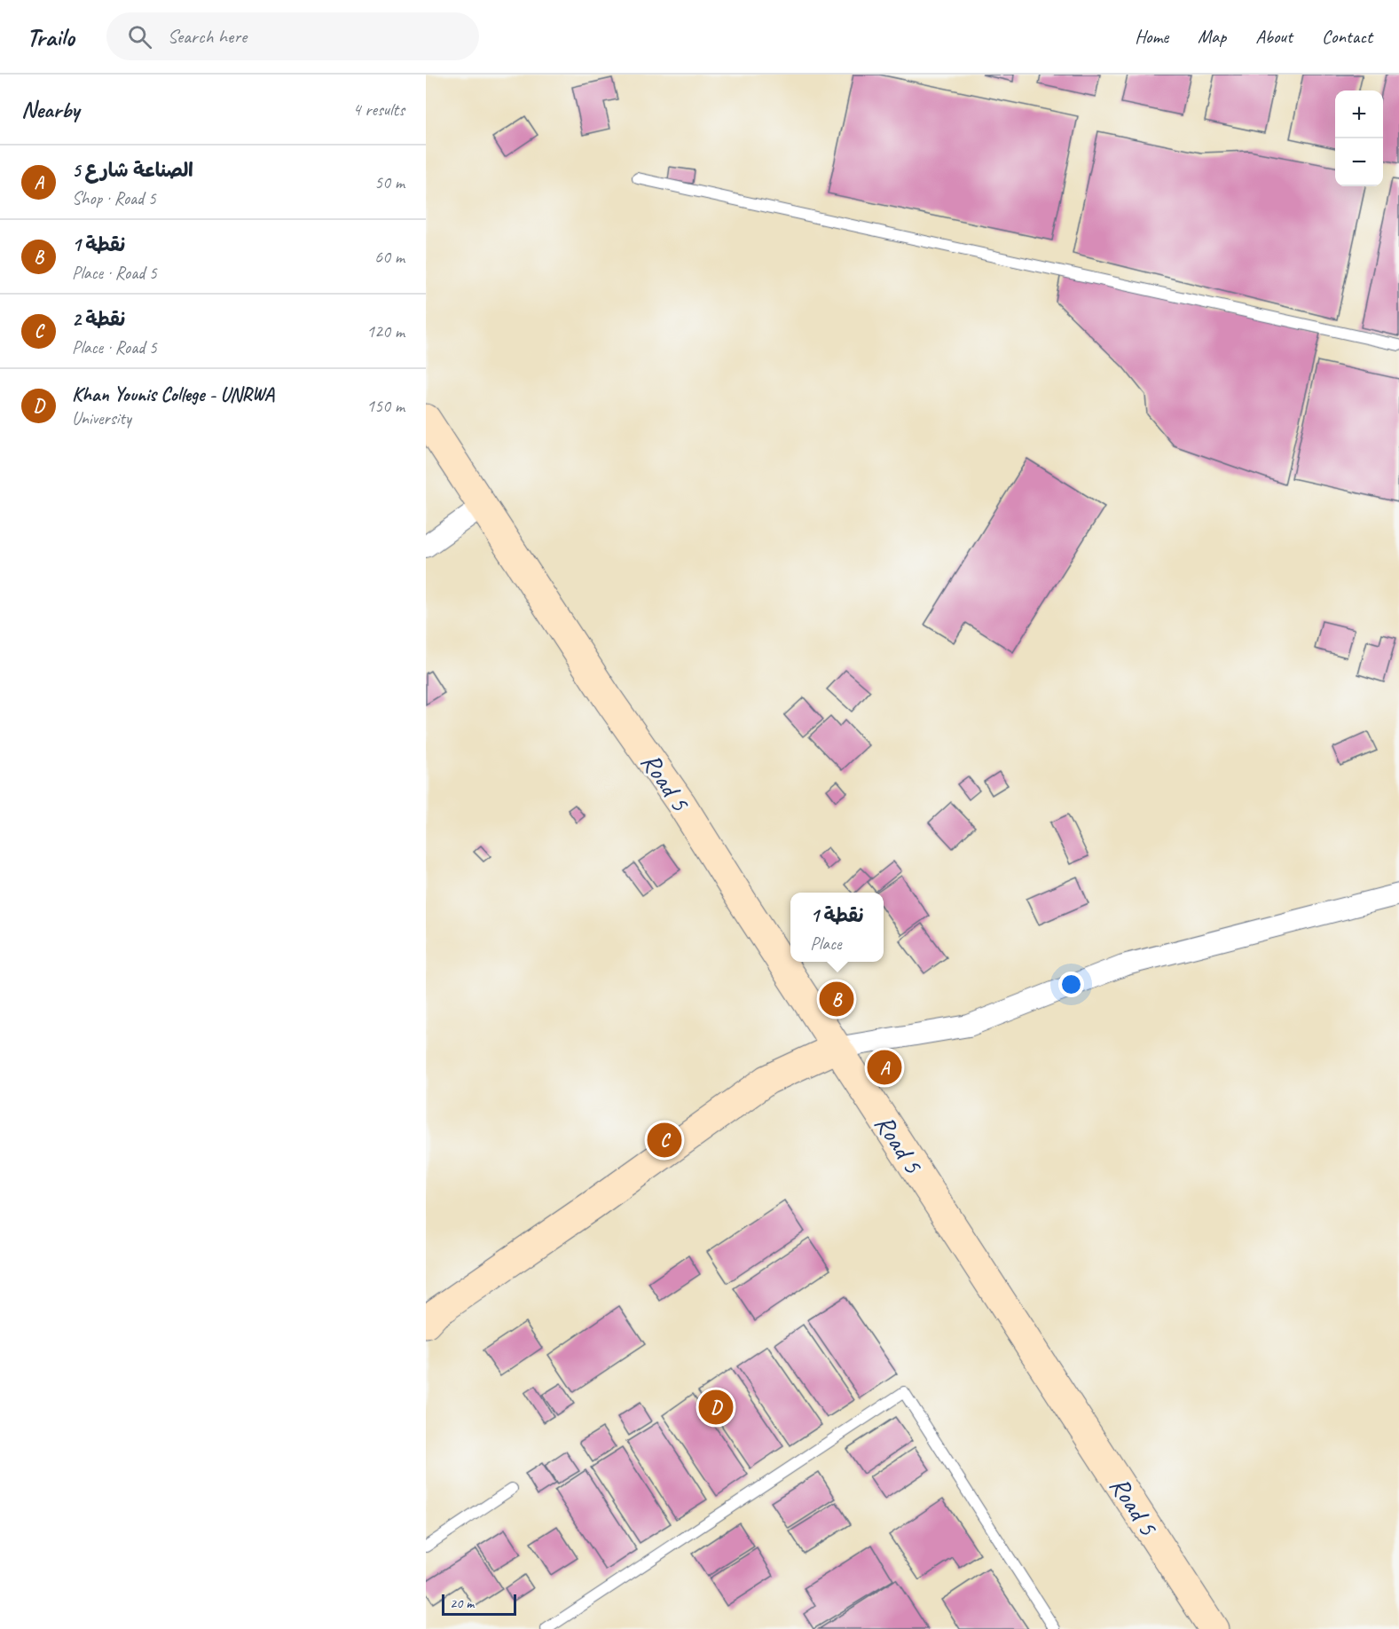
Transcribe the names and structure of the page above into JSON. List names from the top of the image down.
{
  "streets": {
    "main road": ["Road 5"]
  },
  "scale_bar": "20 m",
  "page": {
    "header": "Trailo",
    "search": "Search here",
    "nav": [
      "Home",
      "Map",
      "About",
      "Contact"
    ],
    "heading": ["Nearby", "4 results"],
    "map_buttons": ["+", "−"],
    "list": [
      {
        "mark": "A",
        "name": "الصناعة شارع 5",
        "note": "Shop · Road 5",
        "value": "50 m"
      },
      {
        "mark": "B",
        "name": "نقطة 1",
        "note": "Place · Road 5",
        "value": "60 m"
      },
      {
        "mark": "C",
        "name": "نقطة 2",
        "note": "Place · Road 5",
        "value": "120 m"
      },
      {
        "mark": "D",
        "name": "Khan Younis College - UNRWA",
        "note": "University",
        "value": "150 m"
      }
    ],
    "popup": ["نقطة 1", "Place"],
    "pins": [
      "B",
      "A",
      "C",
      "D"
    ],
    "scale": "20 m"
  }
}
